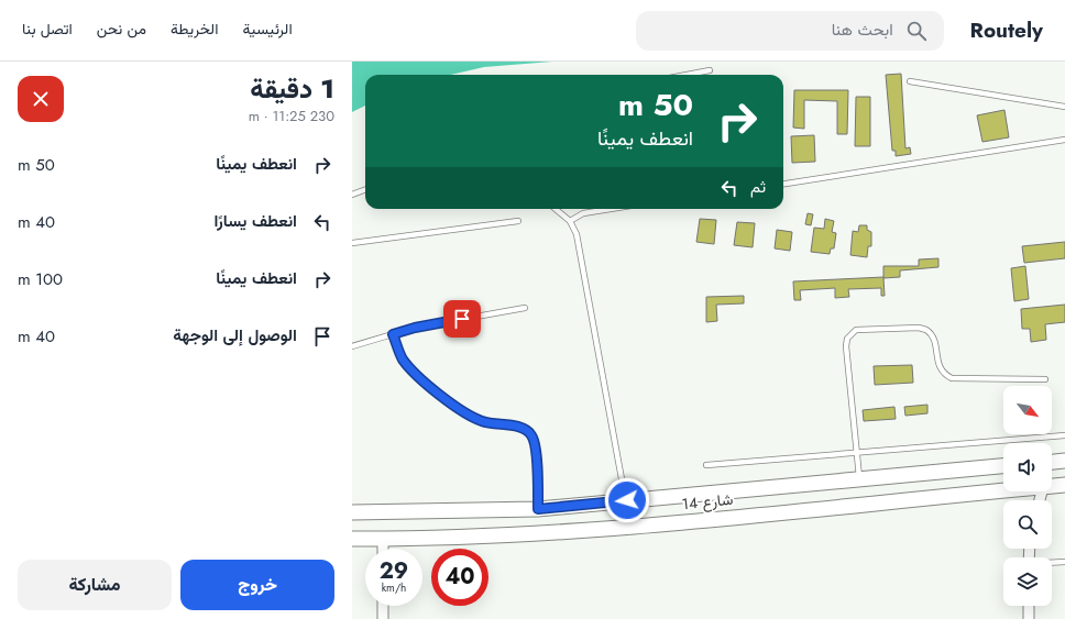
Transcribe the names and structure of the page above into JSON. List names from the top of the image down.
{
  "streets": {
    "street": ["شارع 14"]
  },
  "north": "bottom right",
  "page": {
    "header": "Routely",
    "search": "ابحث هنا",
    "nav": [
      "الرئيسية",
      "الخريطة",
      "من نحن",
      "اتصل بنا"
    ],
    "heading": ["1 دقيقة", "230 m · 11:25"],
    "turn": ["50 m", "انعطف يمينًا"],
    "list": [
      {
        "name": "انعطف يمينًا",
        "value": "50 m"
      },
      {
        "name": "انعطف يسارًا",
        "value": "40 m"
      },
      {
        "name": "انعطف يمينًا",
        "value": "100 m"
      },
      {
        "name": "الوصول إلى الوجهة",
        "value": "40 m"
      }
    ],
    "then": "ثم",
    "speed": "29 km/h",
    "limit": "40",
    "buttons": ["خروج", "مشاركة"]
  }
}
